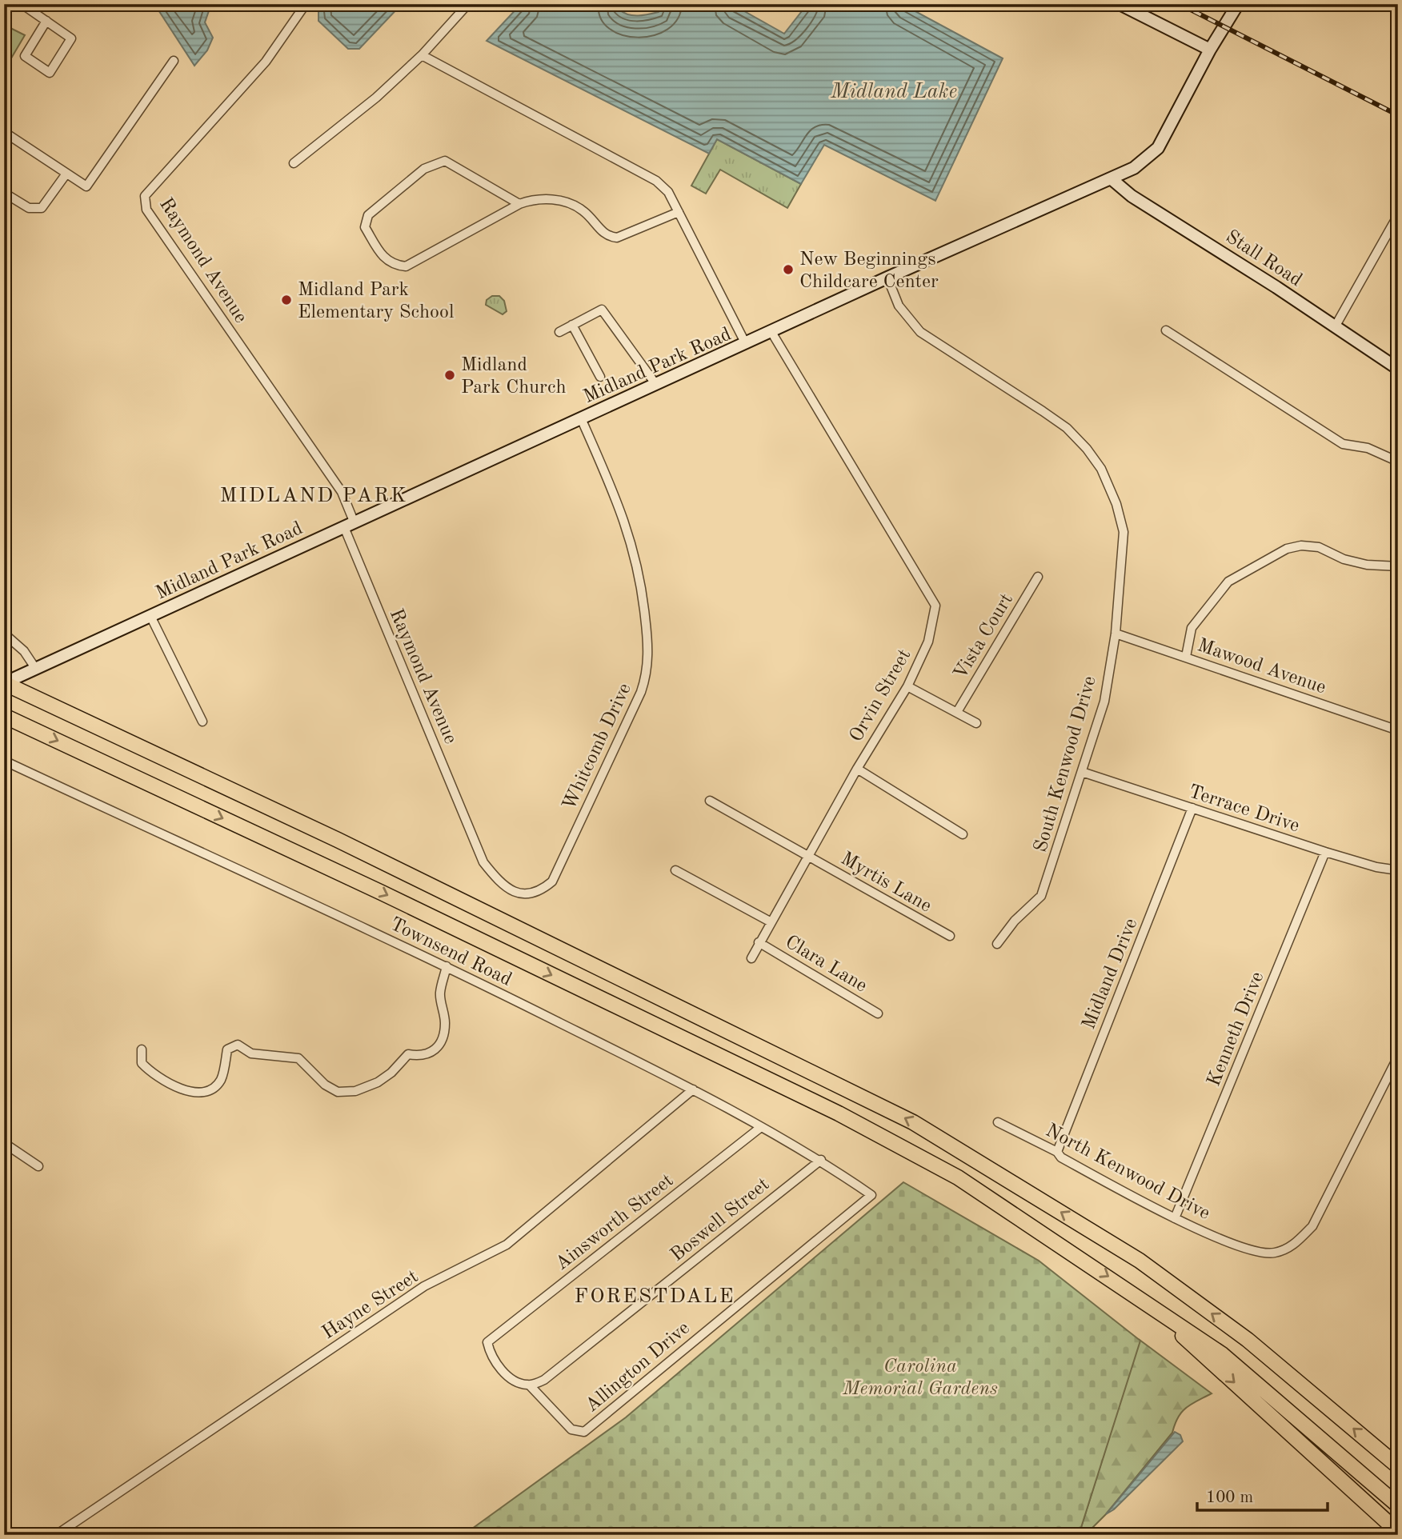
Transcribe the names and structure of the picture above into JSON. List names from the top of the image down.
{
  "streets": {
    "street": [
      "Stall Road",
      "Raymond Avenue",
      "Midland Park Road",
      "Vista Court",
      "Mawood Avenue",
      "Orvin Street",
      "Whitcomb Drive",
      "South Kenwood Drive",
      "Terrace Drive",
      "Myrtis Lane",
      "Townsend Road",
      "Clara Lane",
      "Midland Drive",
      "Kenneth Drive",
      "North Kenwood Drive",
      "Boswell Street",
      "Ainsworth Street",
      "Hayne Street",
      "Allington Drive"
    ]
  },
  "crossings": [
    ["Stall Road", "Midland Park Road"],
    ["Raymond Avenue", "Midland Park Road"],
    ["Raymond Avenue", "Whitcomb Drive"],
    ["Midland Park Road", "Orvin Street"],
    ["Midland Park Road", "Whitcomb Drive"],
    ["Midland Park Road", "South Kenwood Drive"],
    ["Mawood Avenue", "South Kenwood Drive"],
    ["Orvin Street", "Myrtis Lane"],
    ["Orvin Street", "Clara Lane"],
    ["South Kenwood Drive", "Terrace Drive"],
    ["Terrace Drive", "Midland Drive"],
    ["Terrace Drive", "Kenneth Drive"],
    ["Townsend Road", "Boswell Street"],
    ["Townsend Road", "Ainsworth Street"],
    ["Townsend Road", "Hayne Street"],
    ["Townsend Road", "Allington Drive"],
    ["Midland Drive", "North Kenwood Drive"],
    ["Kenneth Drive", "North Kenwood Drive"],
    ["Boswell Street", "Ainsworth Street"],
    ["Boswell Street", "Allington Drive"],
    ["Ainsworth Street", "Allington Drive"]
  ],
  "districts": ["MIDLAND PARK", "FORESTDALE"],
  "water": ["Midland Lake"],
  "parks": ["Carolina Memorial Gardens"],
  "places": ["New Beginnings Childcare Center", "Midland Park Elementary School", "Midland Park Church"],
  "scale_bar": "100 m"
}
